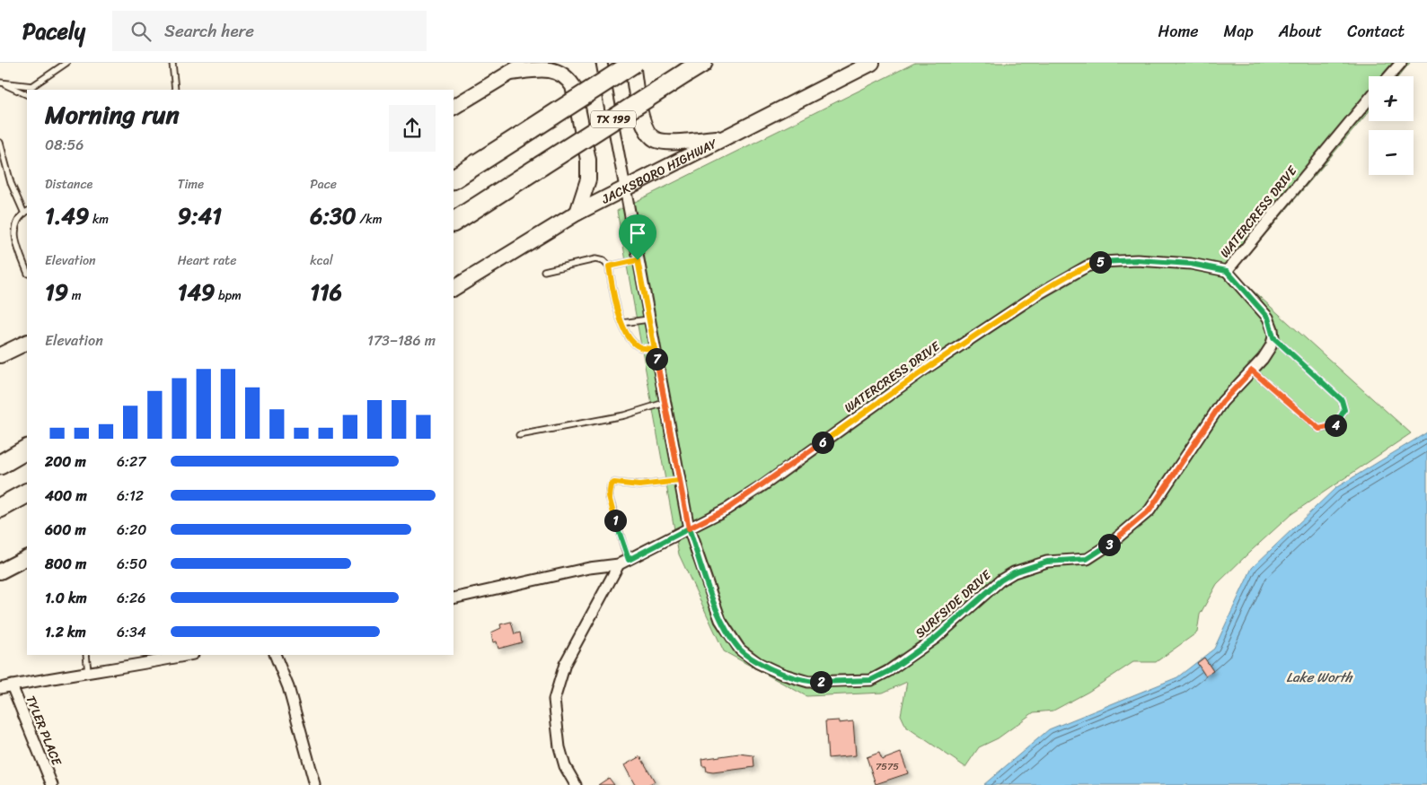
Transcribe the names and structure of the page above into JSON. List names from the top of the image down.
{
  "streets": {
    "highway": ["TX 199"],
    "main road": ["JACKSBORO HIGHWAY"],
    "street": ["WATERCRESS DRIVE", "SURFSIDE DRIVE", "TYLER PLACE"]
  },
  "crossings": [
    ["JACKSBORO HIGHWAY", "SURFSIDE DRIVE"],
    ["WATERCRESS DRIVE", "SURFSIDE DRIVE"]
  ],
  "water": ["Lake Worth"],
  "house_numbers": ["7575"],
  "page": {
    "header": "Pacely",
    "search": "Search here",
    "nav": [
      "Home",
      "Map",
      "About",
      "Contact"
    ],
    "map_buttons": ["+", "−"],
    "heading": ["Morning run", "08:56"],
    "stats": [
      ["Distance", "1.49 km"],
      ["Time", "9:41"],
      ["Pace", "6:30 /km"],
      ["Elevation", "19 m"],
      ["Heart rate", "149 bpm"],
      ["kcal", "116"]
    ],
    "pins": [
      "5",
      "7",
      "4",
      "6",
      "1",
      "3",
      "2"
    ],
    "chart": ["Elevation", "173–186 m"],
    "list": [
      {
        "name": "200 m",
        "note": "6:27"
      },
      {
        "name": "400 m",
        "note": "6:12"
      },
      {
        "name": "600 m",
        "note": "6:20"
      },
      {
        "name": "800 m",
        "note": "6:50"
      },
      {
        "name": "1.0 km",
        "note": "6:26"
      },
      {
        "name": "1.2 km",
        "note": "6:34"
      }
    ]
  }
}
